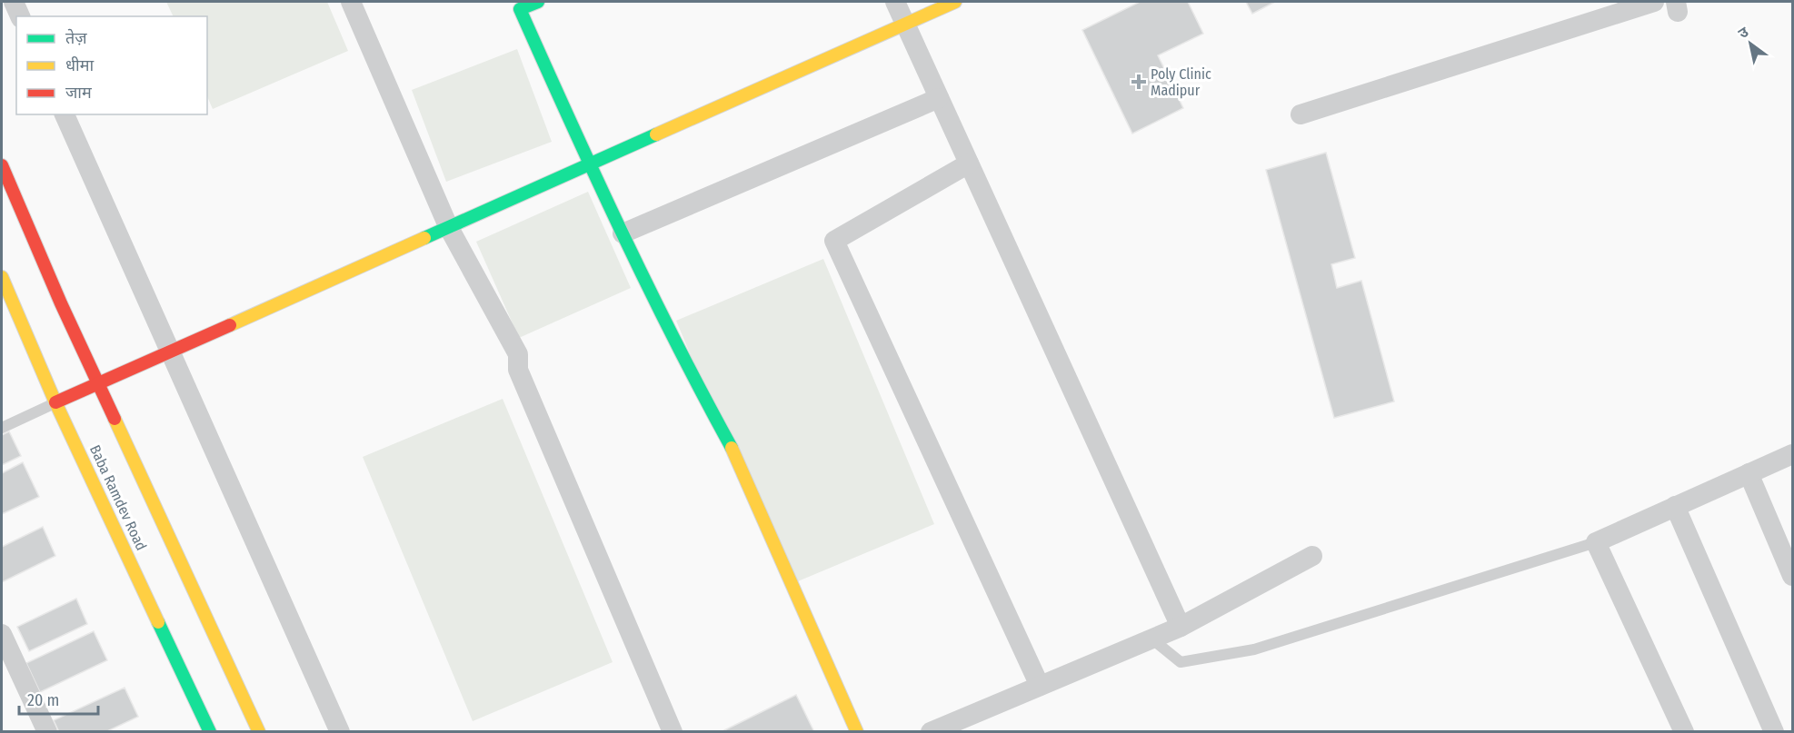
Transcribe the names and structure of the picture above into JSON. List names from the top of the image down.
{
  "streets": {
    "street": ["Baba Ramdev Road"]
  },
  "places": {
    "health": ["Poly Clinic Madipur"]
  },
  "legend": ["तेज़", "धीमा", "जाम"],
  "scale_bar": "20 m",
  "north": "top left"
}
